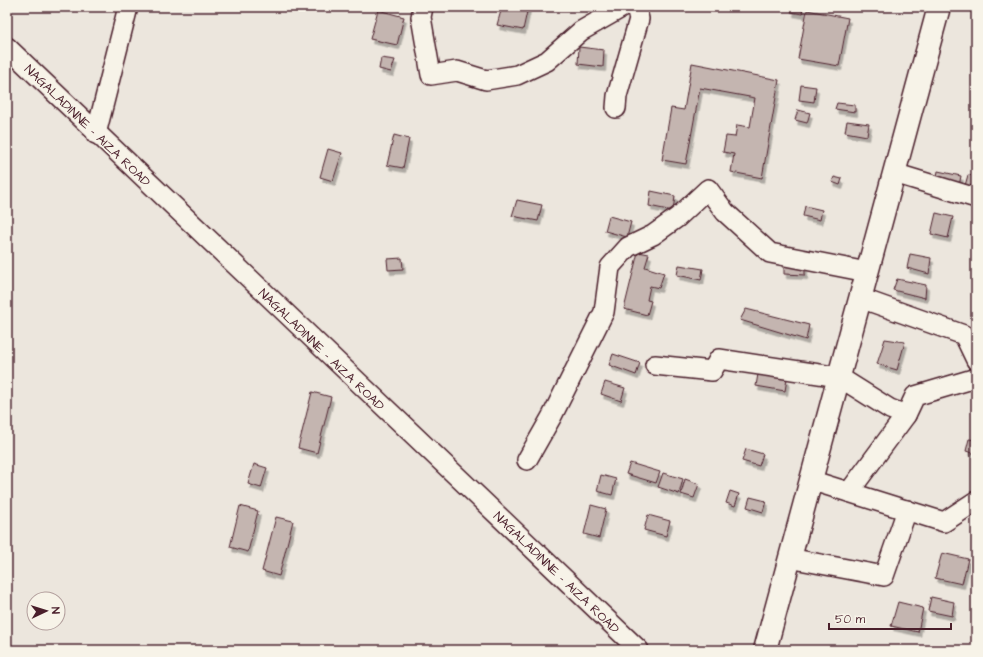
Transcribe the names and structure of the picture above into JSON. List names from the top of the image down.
{
  "streets": {
    "street": ["NAGALADINNE - AIZA ROAD"]
  },
  "scale_bar": "50 m",
  "north": "right"
}
